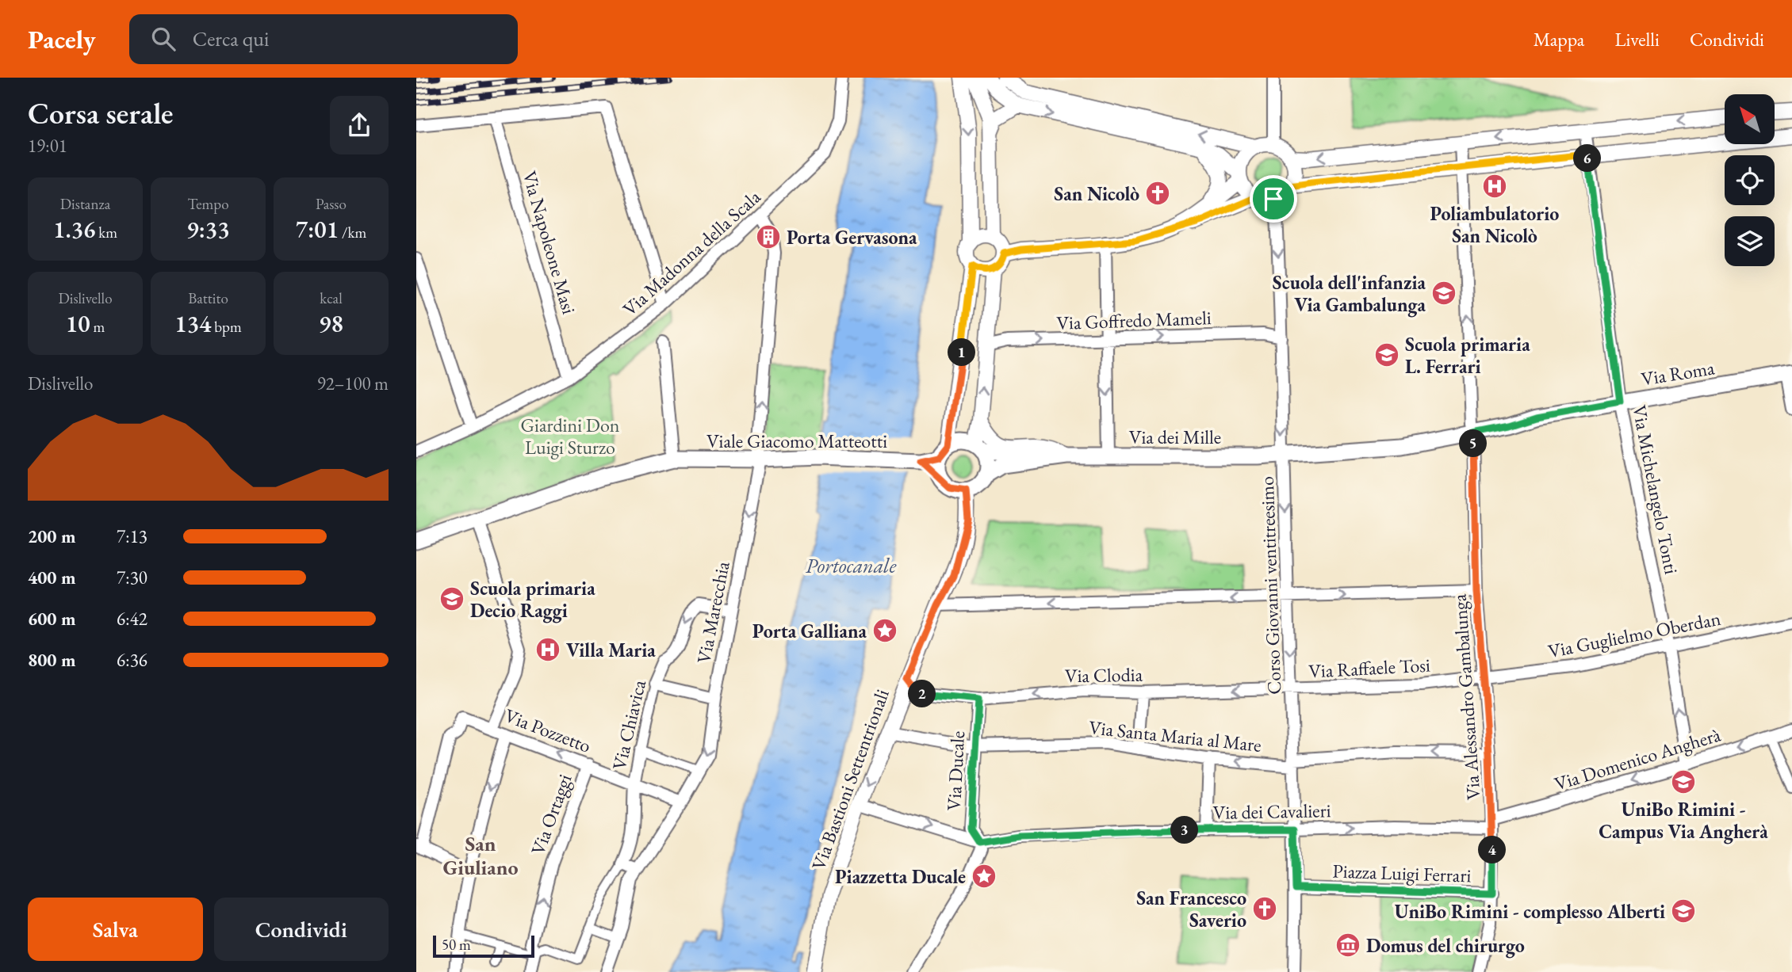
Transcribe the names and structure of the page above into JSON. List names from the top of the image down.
{
  "streets": {
    "main road": ["Via Roma", "Via dei Mille", "Viale Giacomo Matteotti"],
    "street": [
      "Via Napoleone Masi",
      "Via Madonna della Scala",
      "Via Goffredo Mameli",
      "Via Michelangelo Tonti",
      "Corso Giovanni ventitreesimo",
      "Via Marecchia",
      "Via Guglielmo Oberdan",
      "Via Raffaele Tosi",
      "Via Clodia",
      "Via Alessandro Gambalunga",
      "Via Chiavica",
      "Via Pozzetto",
      "Via Santa Maria al Mare",
      "Via Domenico Angherà",
      "Via Ducale",
      "Via Bastioni Settentrionali",
      "Via dei Cavalieri",
      "Via Ortaggi",
      "Piazza Luigi Ferrari"
    ]
  },
  "crossings": [
    ["Via Napoleone Masi", "Via Madonna della Scala"],
    ["Via Madonna della Scala", "Via Marecchia"],
    ["Via Goffredo Mameli", "Corso Giovanni ventitreesimo"],
    ["Via Roma", "Via dei Mille"],
    ["Via Roma", "Via Michelangelo Tonti"],
    ["Via Roma", "Corso Giovanni ventitreesimo"],
    ["Via Roma", "Via Alessandro Gambalunga"],
    ["Via dei Mille", "Viale Giacomo Matteotti"],
    ["Via dei Mille", "Corso Giovanni ventitreesimo"],
    ["Via dei Mille", "Via Bastioni Settentrionali"],
    ["Viale Giacomo Matteotti", "Via Marecchia"],
    ["Viale Giacomo Matteotti", "Via Bastioni Settentrionali"],
    ["Via Michelangelo Tonti", "Via Guglielmo Oberdan"],
    ["Via Michelangelo Tonti", "Via Domenico Angherà"],
    ["Corso Giovanni ventitreesimo", "Via Raffaele Tosi"],
    ["Corso Giovanni ventitreesimo", "Via Clodia"],
    ["Corso Giovanni ventitreesimo", "Via Santa Maria al Mare"],
    ["Corso Giovanni ventitreesimo", "Via dei Cavalieri"],
    ["Corso Giovanni ventitreesimo", "Piazza Luigi Ferrari"],
    ["Via Marecchia", "Via Chiavica"],
    ["Via Marecchia", "Via Pozzetto"],
    ["Via Guglielmo Oberdan", "Via Raffaele Tosi"],
    ["Via Guglielmo Oberdan", "Via Alessandro Gambalunga"],
    ["Via Raffaele Tosi", "Via Clodia"],
    ["Via Raffaele Tosi", "Via Alessandro Gambalunga"],
    ["Via Clodia", "Via Ducale"],
    ["Via Clodia", "Via Bastioni Settentrionali"],
    ["Via Alessandro Gambalunga", "Via Santa Maria al Mare"],
    ["Via Alessandro Gambalunga", "Via Domenico Angherà"],
    ["Via Alessandro Gambalunga", "Via dei Cavalieri"],
    ["Via Alessandro Gambalunga", "Piazza Luigi Ferrari"],
    ["Via Chiavica", "Via Pozzetto"],
    ["Via Pozzetto", "Via Ortaggi"],
    ["Via Santa Maria al Mare", "Via Ducale"],
    ["Via Santa Maria al Mare", "Via Bastioni Settentrionali"],
    ["Via Domenico Angherà", "Via dei Cavalieri"],
    ["Via Ducale", "Via dei Cavalieri"],
    ["Via Bastioni Settentrionali", "Via dei Cavalieri"]
  ],
  "one_way": [
    "Corso Giovanni ventitreesimo",
    "Via Santa Maria al Mare",
    "Via Domenico Angherà",
    "Via dei Cavalieri"
  ],
  "districts": ["San Giuliano"],
  "water": ["Portocanale"],
  "parks": ["Giardini Don Luigi Sturzo"],
  "places": {
    "hospital": ["Poliambulatorio San Nicolò", "Villa Maria"],
    "church": ["San Nicolò", "San Francesco Saverio"],
    "building": ["Porta Gervasona"],
    "school or university": [
      "Scuola dell'infanzia Via Gambalunga",
      "Scuola primaria L. Ferrari",
      "Scuola primaria Decio Raggi",
      "UniBo Rimini - Campus Via Angherà",
      "UniBo Rimini - complesso Alberti"
    ],
    "place": ["Porta Galliana", "Piazzetta Ducale"],
    "museum": ["Domus del chirurgo"]
  },
  "scale_bar": "50 m",
  "north": "top left",
  "page": {
    "header": "Pacely",
    "search": "Cerca qui",
    "nav": ["Mappa", "Livelli", "Condividi"],
    "heading": ["Corsa serale", "19:01"],
    "pins": [
      "6",
      "1",
      "5",
      "2",
      "3",
      "4"
    ],
    "stats": [
      ["Distanza", "1.36 km"],
      ["Tempo", "9:33"],
      ["Passo", "7:01 /km"],
      ["Dislivello", "10 m"],
      ["Battito", "134 bpm"],
      ["kcal", "98"]
    ],
    "chart": ["Dislivello", "92–100 m"],
    "list": [
      {
        "name": "200 m",
        "note": "7:13"
      },
      {
        "name": "400 m",
        "note": "7:30"
      },
      {
        "name": "600 m",
        "note": "6:42"
      },
      {
        "name": "800 m",
        "note": "6:36"
      }
    ],
    "buttons": ["Salva", "Condividi"],
    "scale": "50 m"
  }
}
